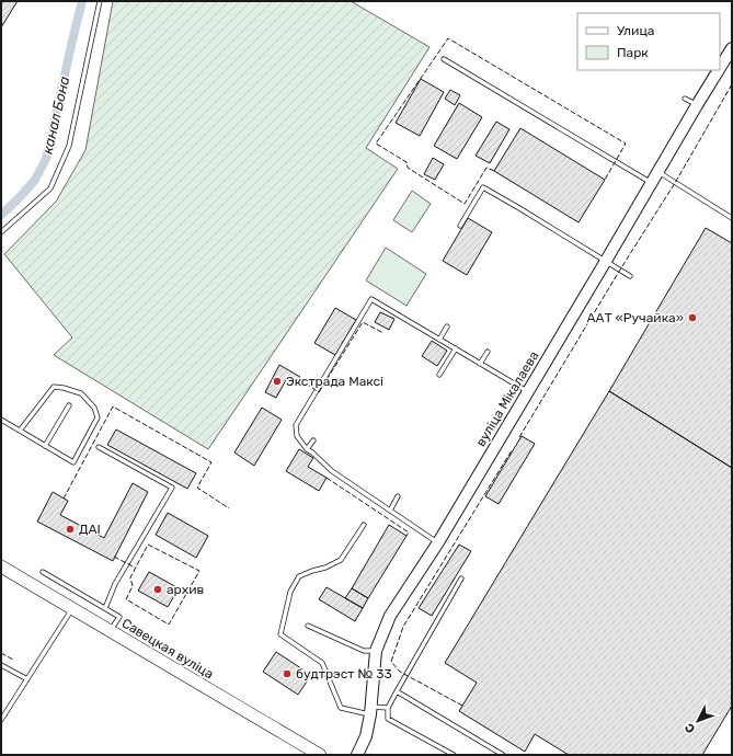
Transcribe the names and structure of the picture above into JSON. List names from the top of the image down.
{
  "streets": {
    "main road": ["вуліца Мікалаева", "Савецкая вуліца"]
  },
  "water": ["канал Бона"],
  "places": [
    "ААТ «Ручайка»",
    "Экстрада Максі",
    "ДАІ",
    "архив",
    "будтрэст № 33"
  ],
  "legend": ["Улица", "Парк"],
  "north": "bottom left"
}
